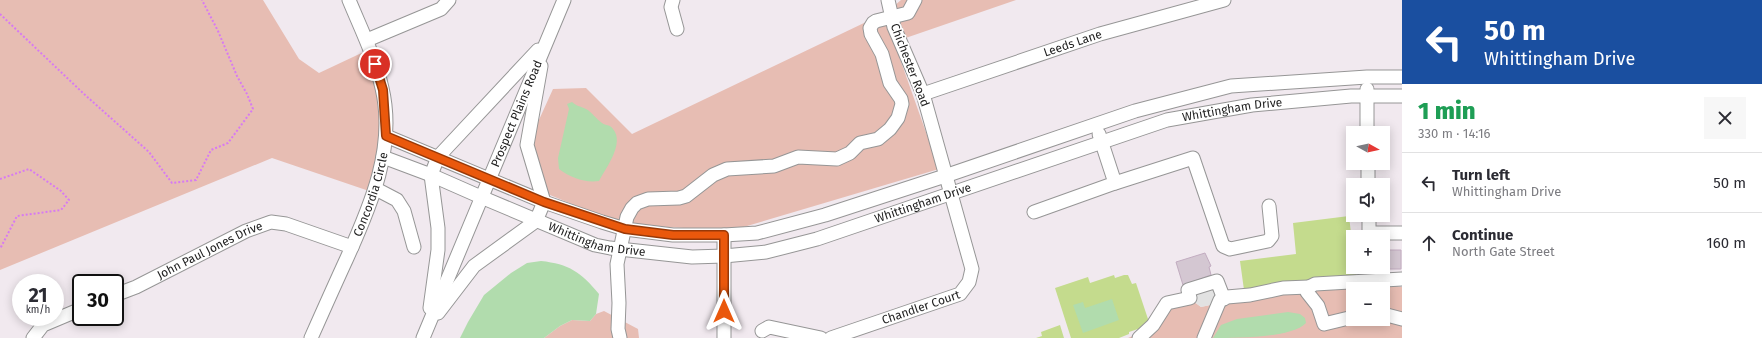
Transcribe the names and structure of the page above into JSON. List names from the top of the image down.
{
  "streets": {
    "street": [
      "Leeds Lane",
      "Chichester Road",
      "Whittingham Drive",
      "Prospect Plains Road",
      "Concordia Circle",
      "John Paul Jones Drive",
      "Chandler Court"
    ]
  },
  "crossings": [
    ["Leeds Lane", "Chichester Road"],
    ["Chichester Road", "Whittingham Drive"],
    ["Chichester Road", "Chandler Court"],
    ["Whittingham Drive", "Prospect Plains Road"],
    ["Whittingham Drive", "Concordia Circle"],
    ["Whittingham Drive", "Chandler Court"],
    ["Concordia Circle", "John Paul Jones Drive"]
  ],
  "north": "right",
  "page": {
    "turn": ["50 m", "Whittingham Drive"],
    "heading": ["1 min", "330 m · 14:16"],
    "map_buttons": ["+", "−"],
    "list": [
      {
        "name": "Turn left",
        "note": "Whittingham Drive",
        "value": "50 m"
      },
      {
        "name": "Continue",
        "note": "North Gate Street",
        "value": "160 m"
      }
    ],
    "speed": "21 km/h",
    "limit": "30"
  }
}
